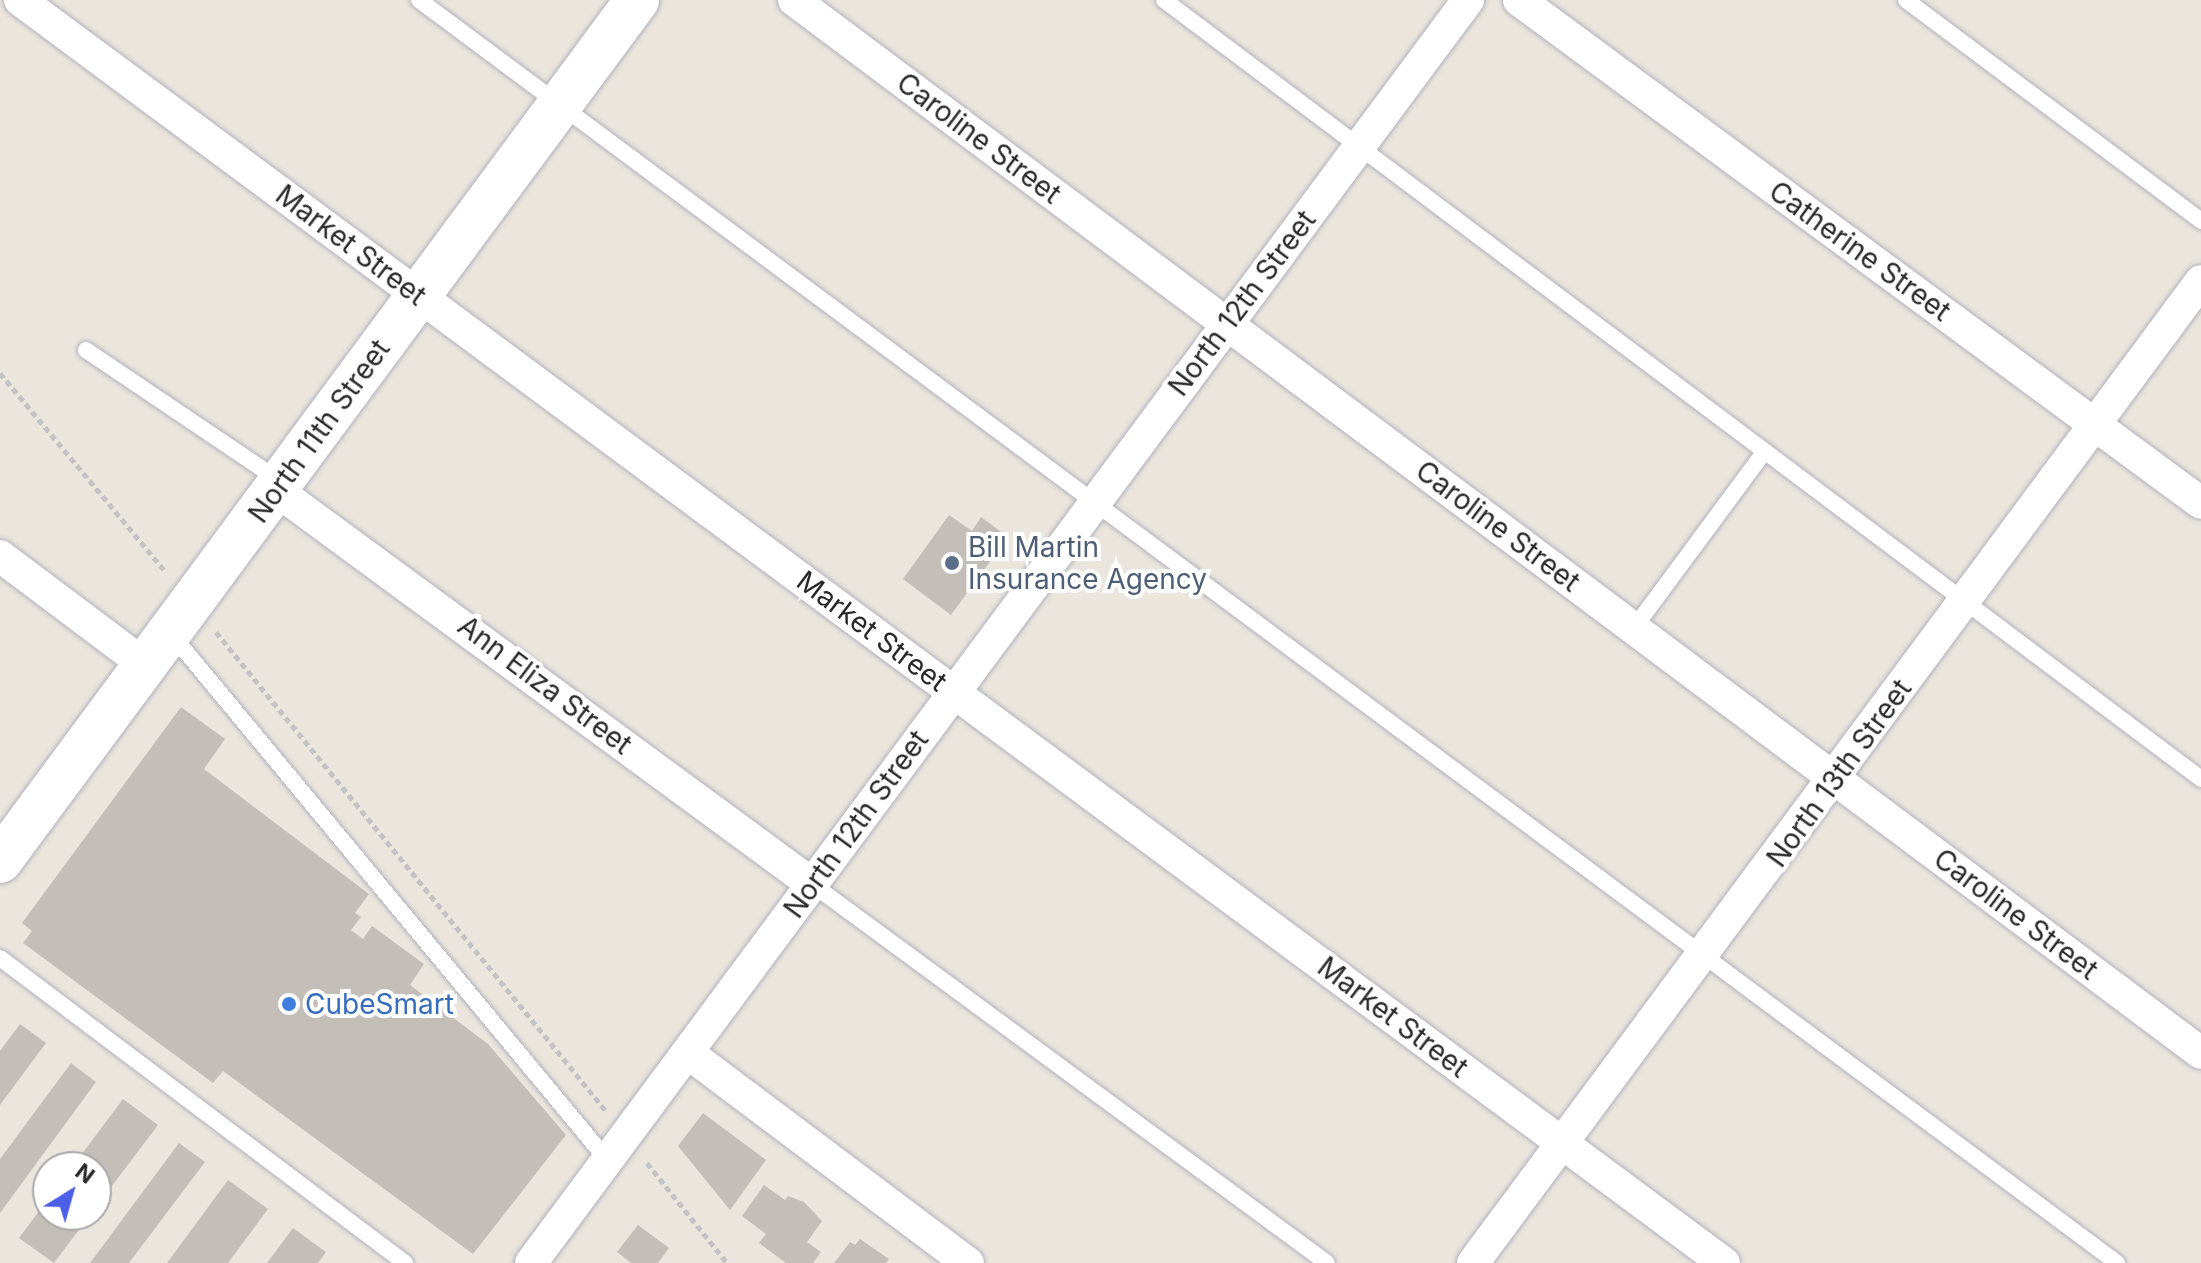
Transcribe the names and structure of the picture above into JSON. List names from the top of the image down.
{
  "streets": {
    "street": [
      "Caroline Street",
      "Market Street",
      "Catherine Street",
      "North 12th Street",
      "North 11th Street",
      "Ann Eliza Street",
      "North 13th Street"
    ]
  },
  "crossings": [
    ["Caroline Street", "North 12th Street"],
    ["Caroline Street", "North 13th Street"],
    ["Market Street", "North 12th Street"],
    ["Market Street", "North 11th Street"],
    ["Market Street", "North 13th Street"],
    ["Catherine Street", "North 13th Street"],
    ["North 12th Street", "Ann Eliza Street"],
    ["North 11th Street", "Ann Eliza Street"]
  ],
  "places": ["Bill Martin Insurance Agency", "CubeSmart"],
  "north": "top right"
}
